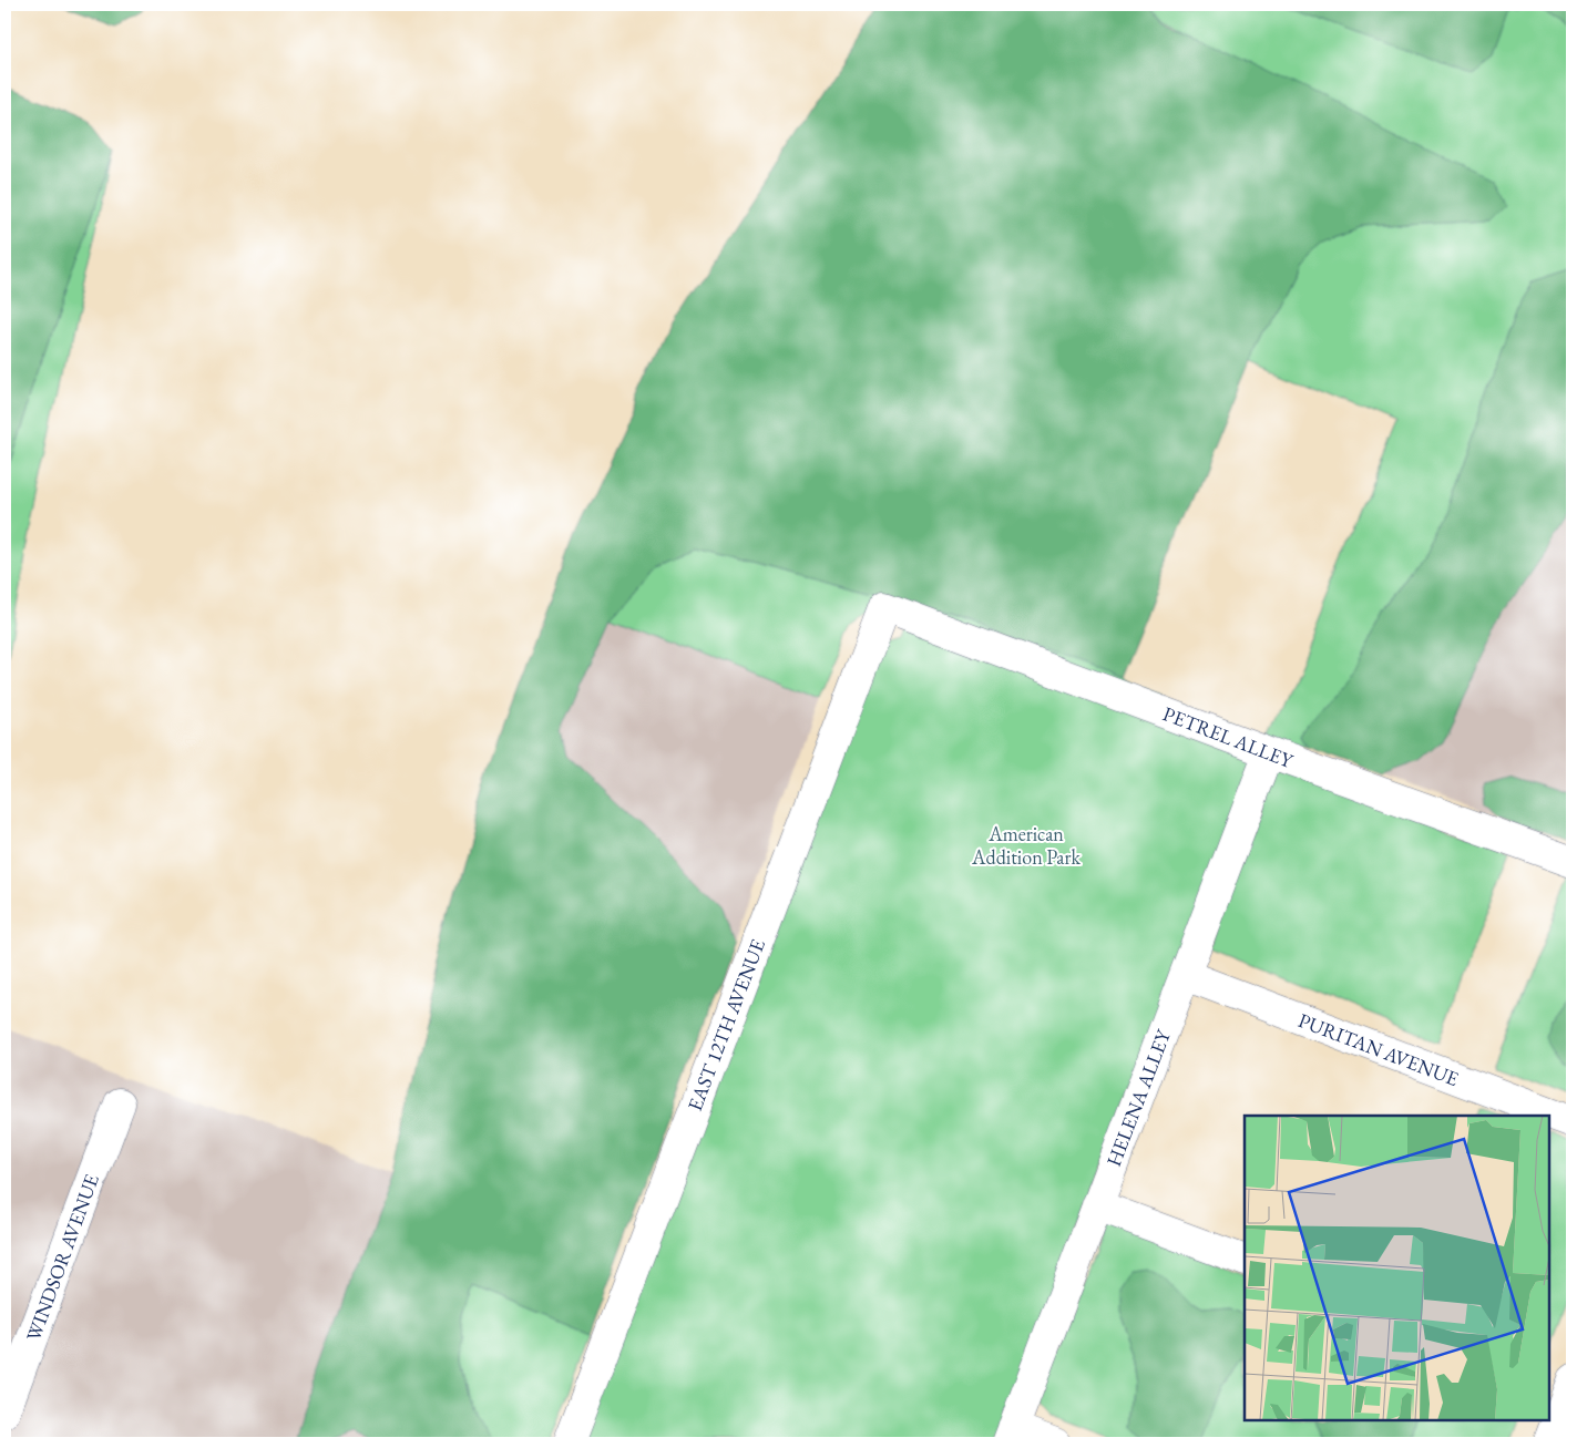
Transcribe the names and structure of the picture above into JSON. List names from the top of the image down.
{
  "streets": {
    "street": [
      "PETREL ALLEY",
      "EAST 12TH AVENUE",
      "PURITAN AVENUE",
      "HELENA ALLEY",
      "WINDSOR AVENUE"
    ]
  },
  "crossings": [
    ["PETREL ALLEY", "EAST 12TH AVENUE"],
    ["PETREL ALLEY", "HELENA ALLEY"],
    ["PURITAN AVENUE", "HELENA ALLEY"]
  ],
  "parks": ["American Addition Park"]
}
